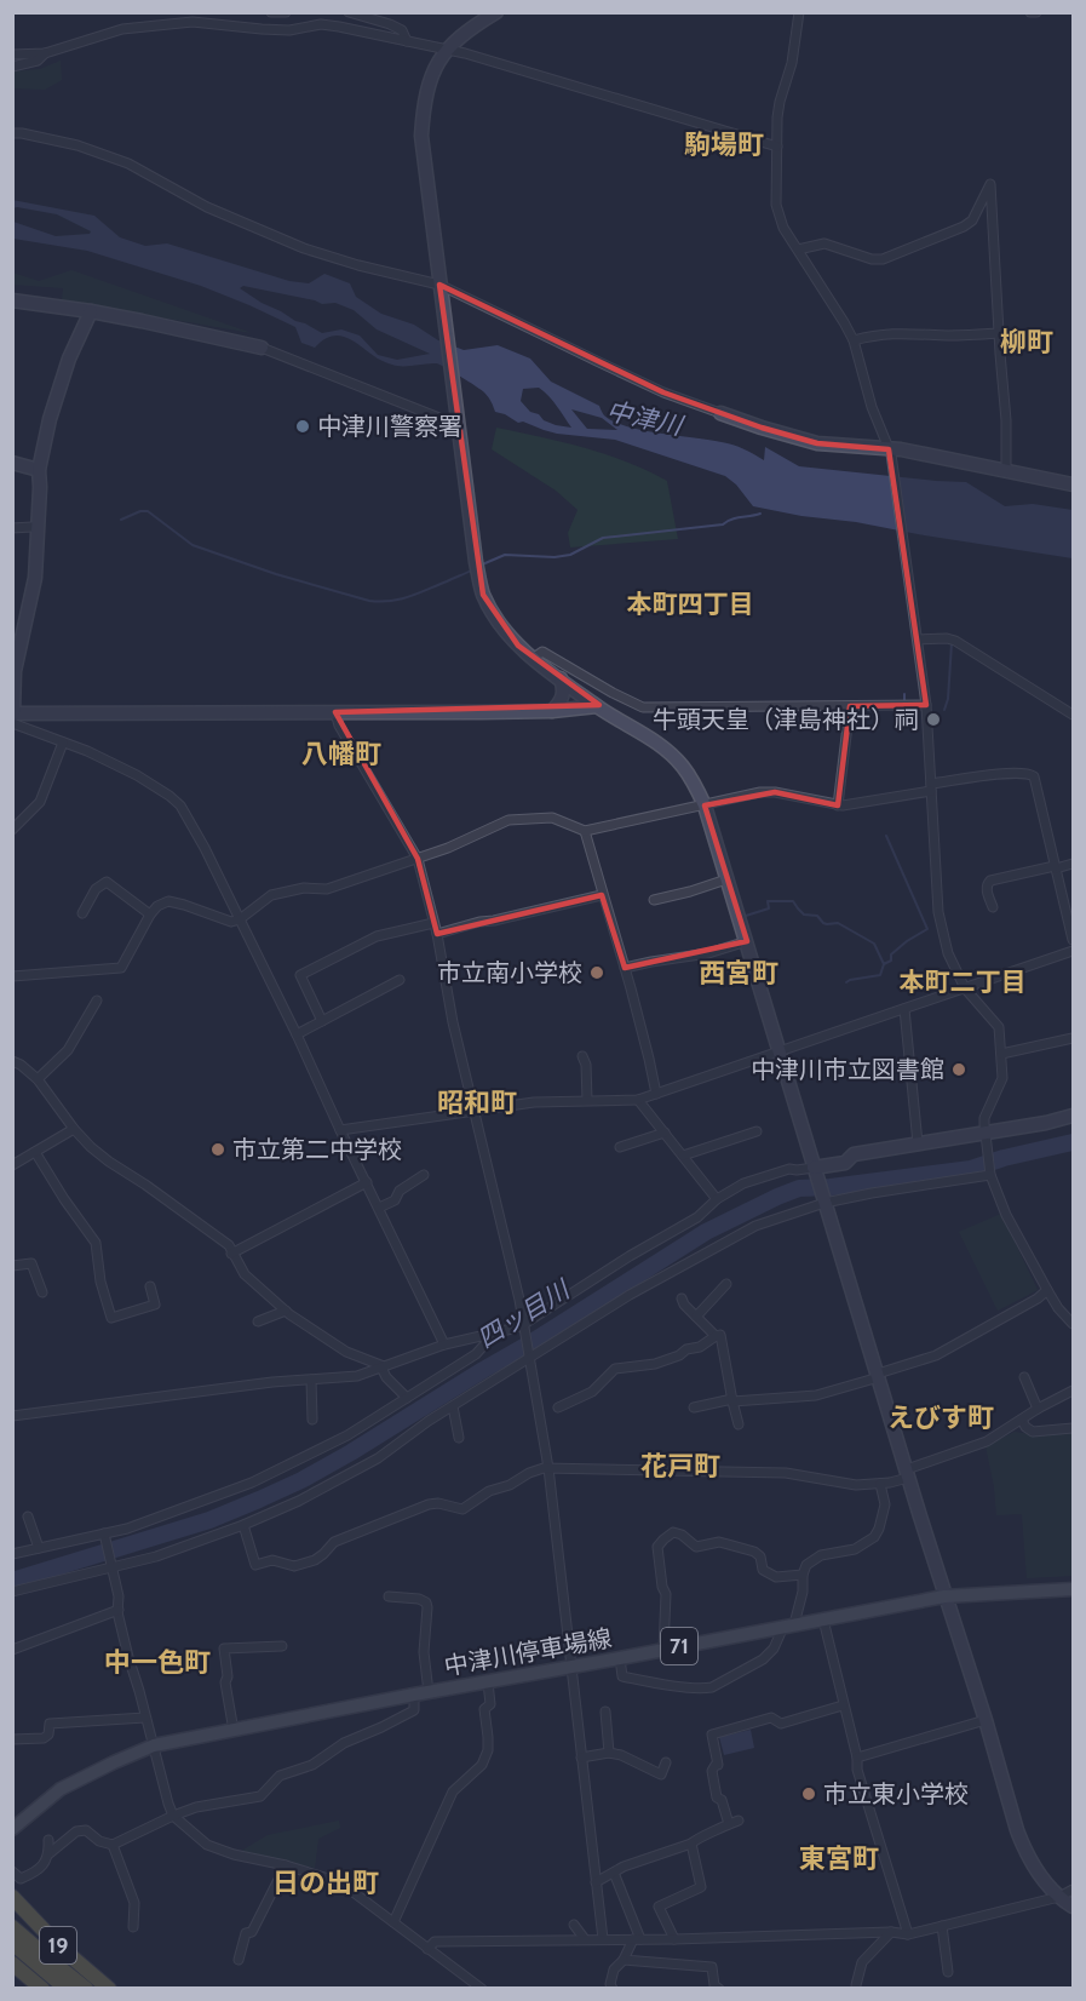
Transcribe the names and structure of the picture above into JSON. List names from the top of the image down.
{
  "streets": {
    "highway": ["19"],
    "main road": ["71", "中津川停車場線"]
  },
  "districts": [
    "駒場町",
    "柳町",
    "本町四丁目",
    "八幡町",
    "西宮町",
    "本町二丁目",
    "昭和町",
    "えびす町",
    "花戸町",
    "中一色町",
    "東宮町",
    "日の出町"
  ],
  "water": ["中津川", "四ッ目川"],
  "places": [
    "中津川警察署",
    "牛頭天皇（津島神社）祠",
    "市立南小学校",
    "中津川市立図書館",
    "市立第二中学校",
    "市立東小学校"
  ]
}
